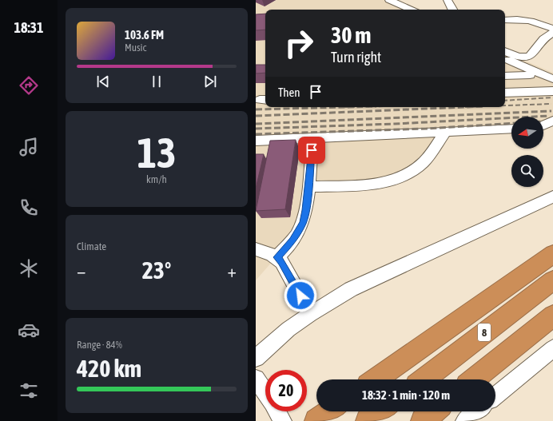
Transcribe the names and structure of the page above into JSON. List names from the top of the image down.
{
  "streets": {
    "highway": ["8"]
  },
  "north": "left",
  "page": {
    "tabs": "18:31",
    "turn": ["30 m", "Turn right"],
    "song": ["103.6 FM", "Music"],
    "then": "Then",
    "tile": [
      ["13", "km/h"],
      "Climate",
      ["Range · 84%", "420 km"]
    ],
    "heat": ["−", "23°", "+"],
    "limit": "20",
    "trip": "18:32 · 1 min · 120 m"
  }
}
